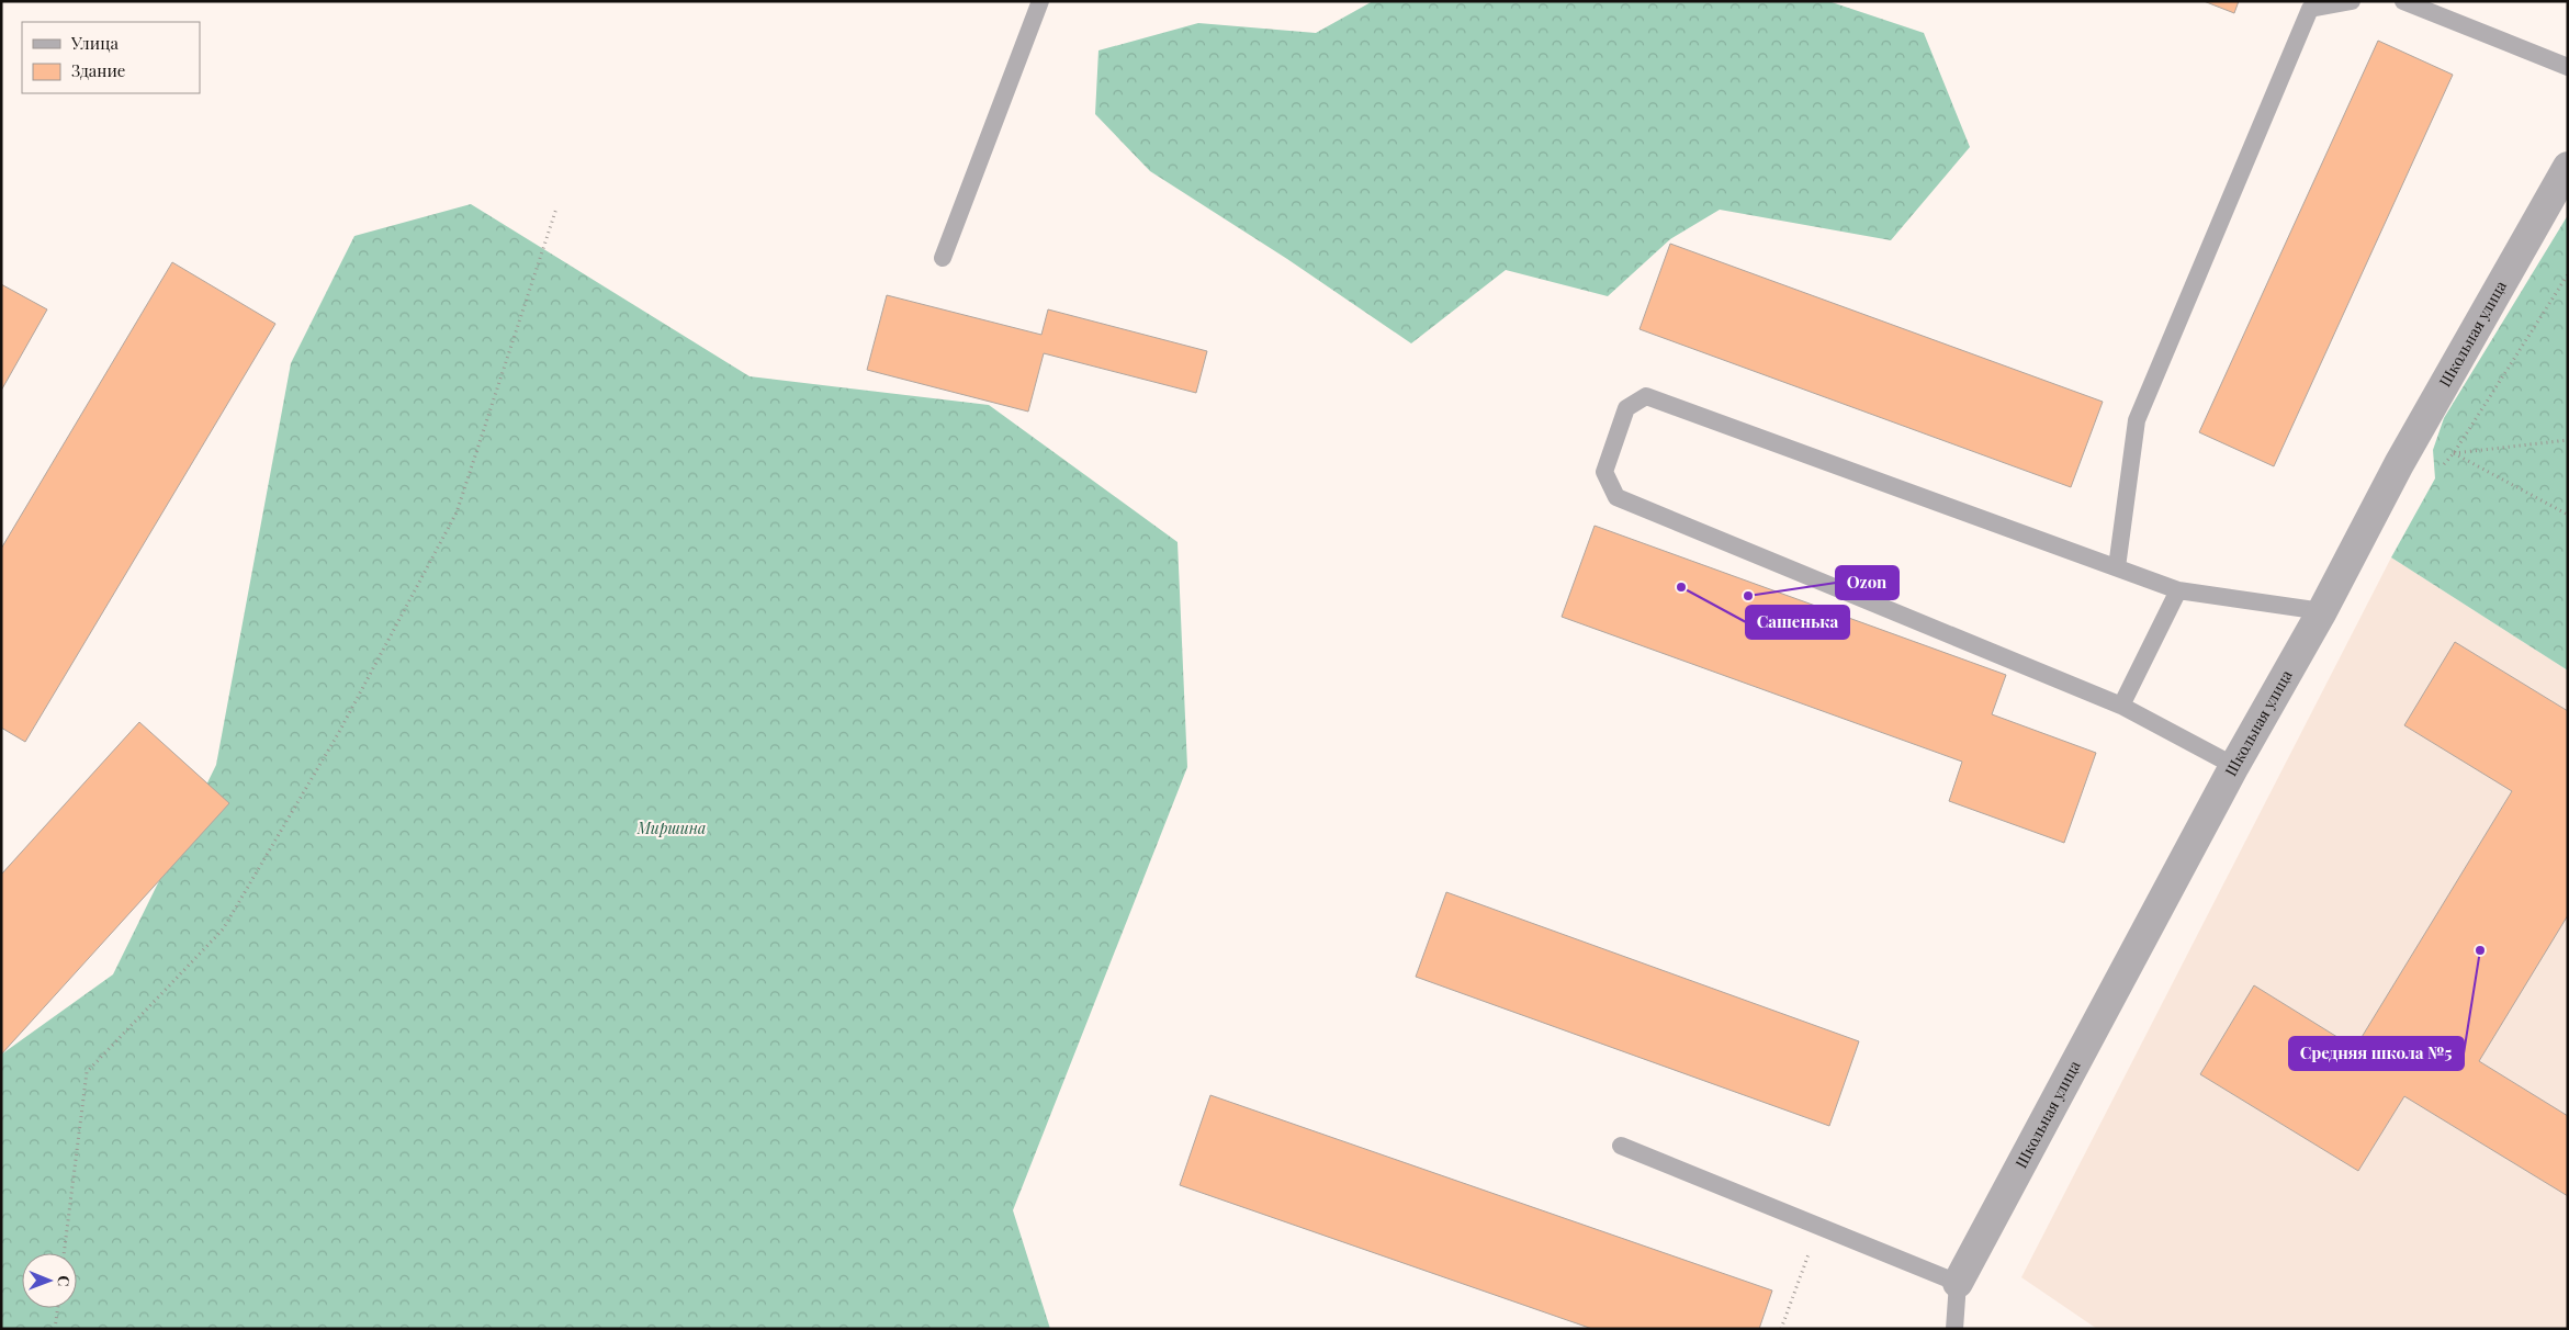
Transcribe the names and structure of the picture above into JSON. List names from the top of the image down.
{
  "streets": {
    "street": ["Школьная улица"]
  },
  "parks": ["Миршина"],
  "places": ["Сашенька", "Ozon", "Средняя школа №5"],
  "legend": ["Улица", "Здание"],
  "north": "right"
}
